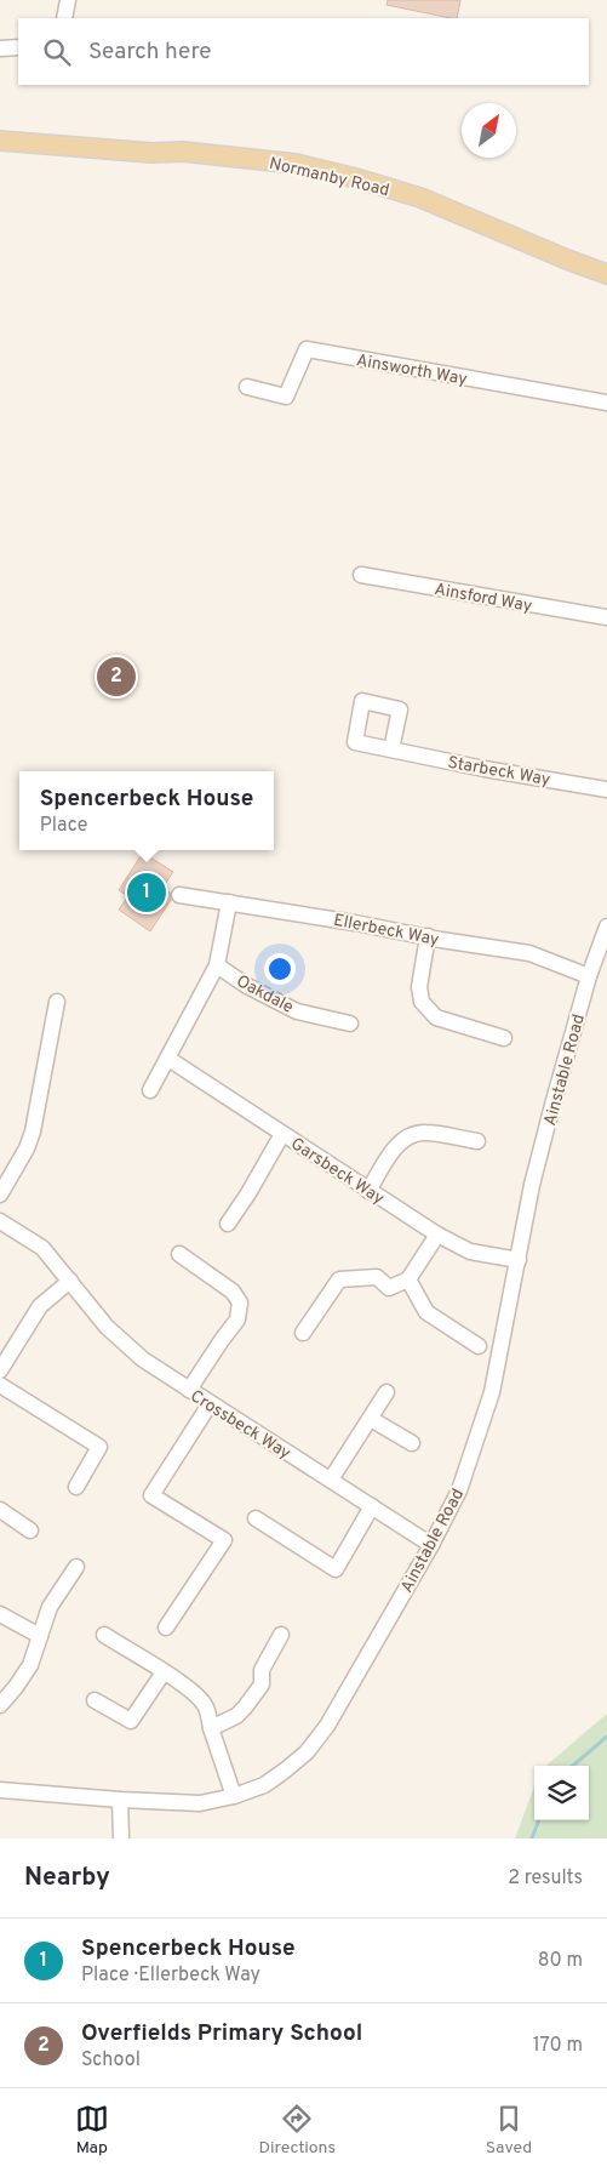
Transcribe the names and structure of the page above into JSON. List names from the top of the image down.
{
  "streets": {
    "main road": ["Normanby Road"],
    "street": [
      "Ainsworth Way",
      "Ainsford Way",
      "Starbeck Way",
      "Ellerbeck Way",
      "Oakdale",
      "Ainstable Road",
      "Garsbeck Way",
      "Crossbeck Way"
    ]
  },
  "crossings": [
    ["Ellerbeck Way", "Ainstable Road"],
    ["Ainstable Road", "Garsbeck Way"],
    ["Ainstable Road", "Crossbeck Way"]
  ],
  "north": "top right",
  "page": {
    "search": "Search here",
    "pins": ["2", "1"],
    "popup": ["Spencerbeck House", "Place"],
    "heading": ["Nearby", "2 results"],
    "list": [
      {
        "mark": "1",
        "name": "Spencerbeck House",
        "note": "Place · Ellerbeck Way",
        "value": "80 m"
      },
      {
        "mark": "2",
        "name": "Overfields Primary School",
        "note": "School",
        "value": "170 m"
      }
    ],
    "nav": ["Map", "Directions", "Saved"]
  }
}
